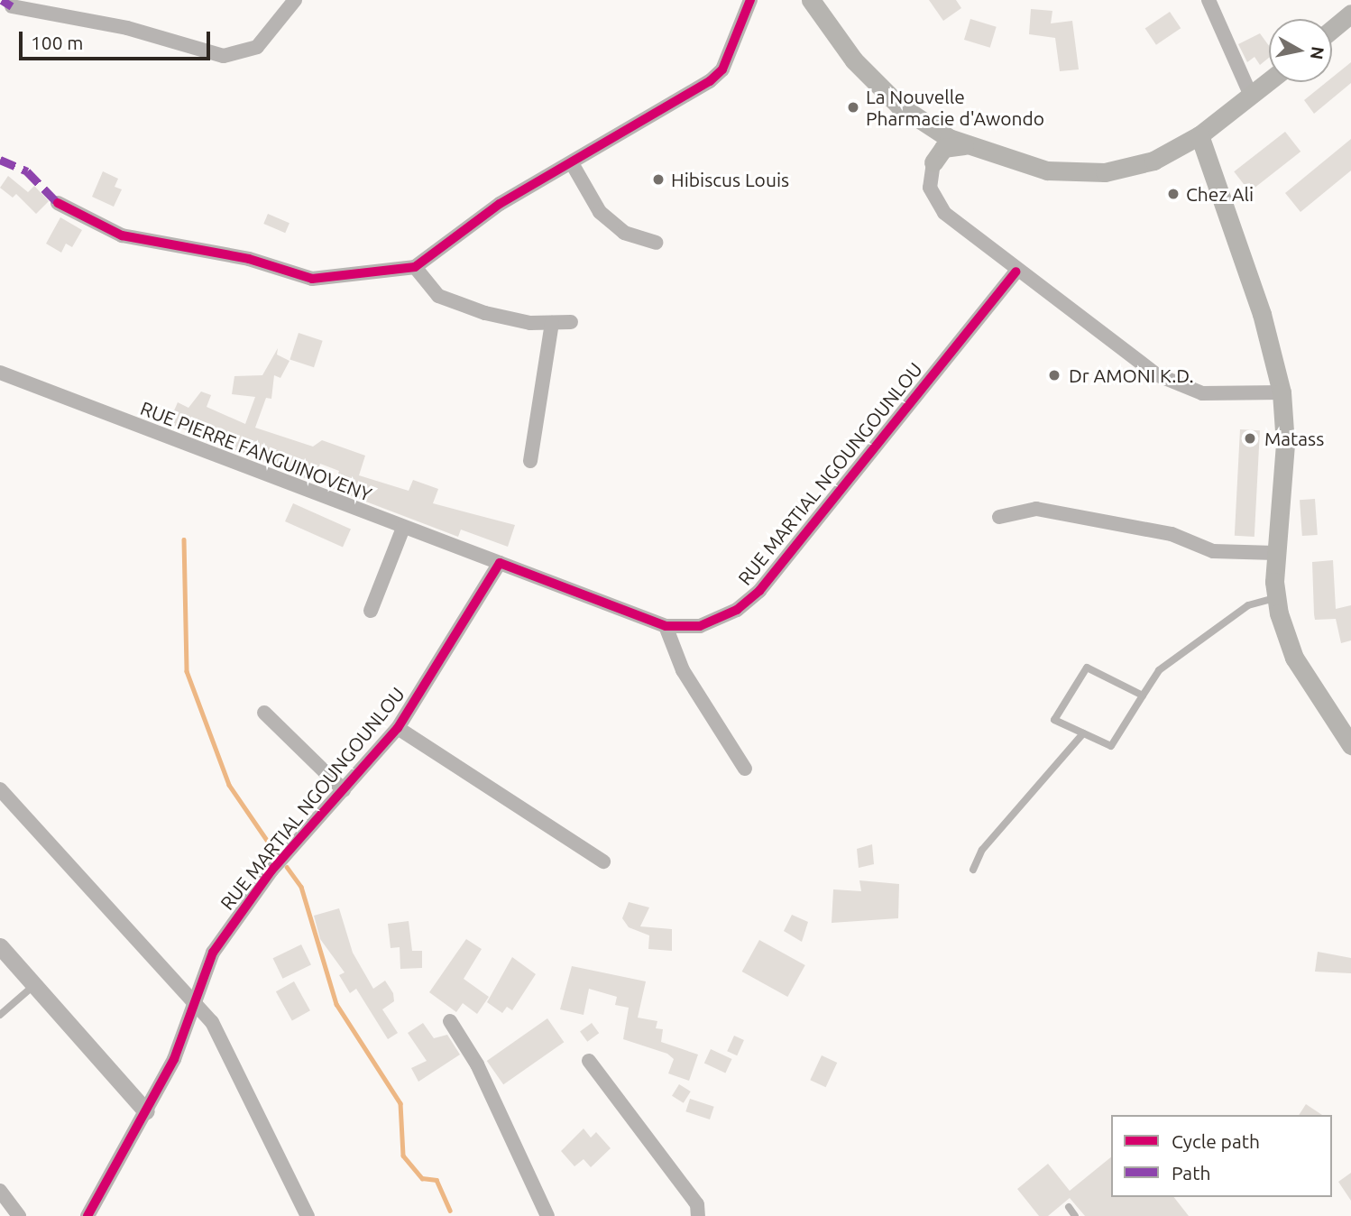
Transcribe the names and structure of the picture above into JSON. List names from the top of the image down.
{
  "streets": {
    "street": ["RUE PIERRE FANGUINOVENY", "RUE MARTIAL NGOUNGOUNLOU"]
  },
  "crossings": [
    ["RUE PIERRE FANGUINOVENY", "RUE MARTIAL NGOUNGOUNLOU"]
  ],
  "places": [
    "La Nouvelle Pharmacie d'Awondo",
    "Hibiscus Louis",
    "Chez Ali",
    "Dr AMONI K.D.",
    "Matass"
  ],
  "legend": ["Cycle path", "Path"],
  "scale_bar": "100 m",
  "north": "right"
}
